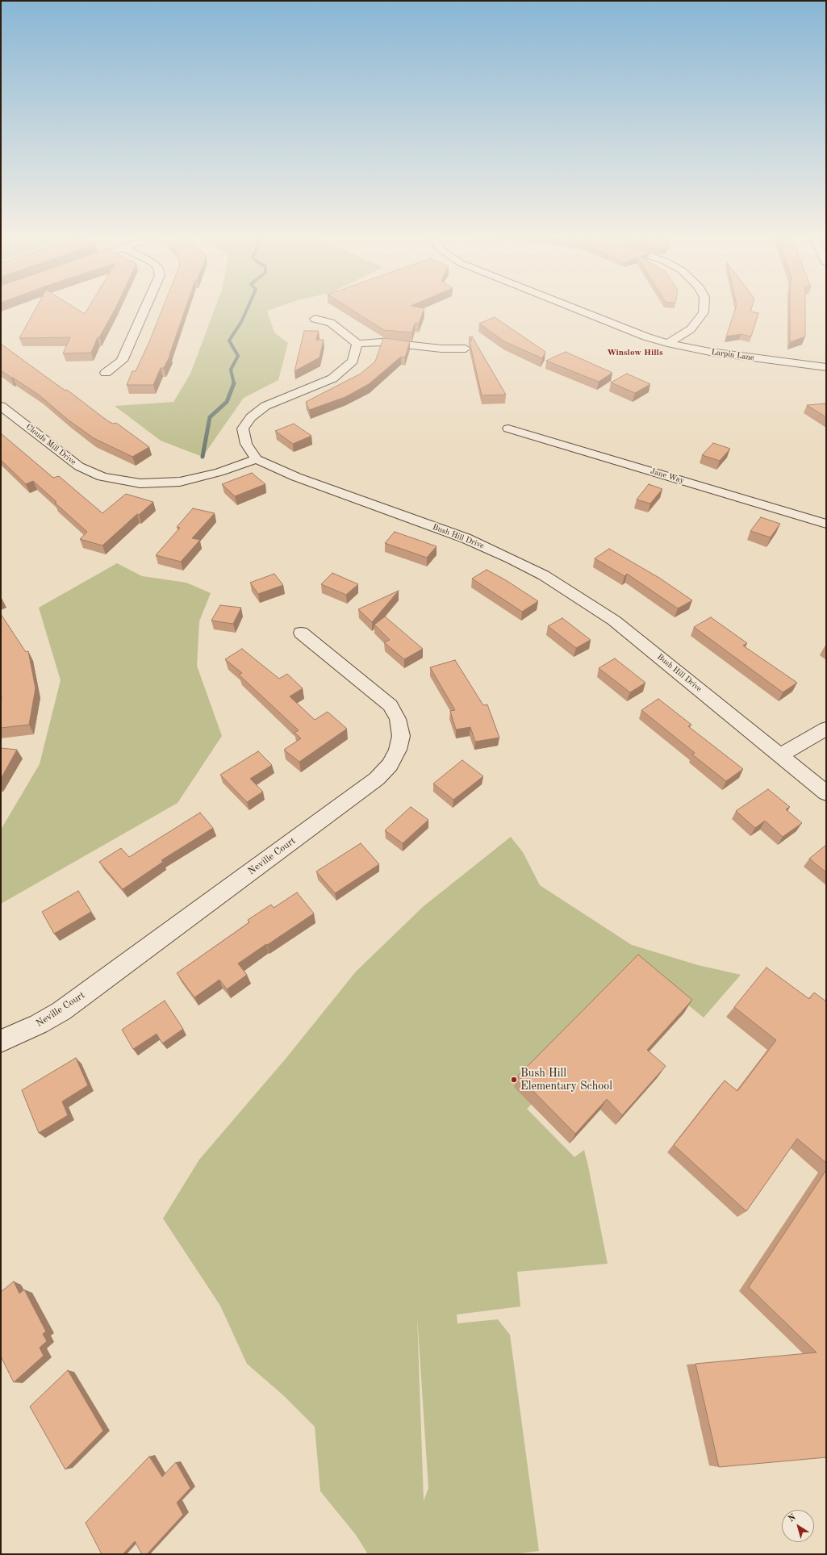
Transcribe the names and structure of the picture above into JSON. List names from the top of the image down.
{
  "streets": {
    "street": [
      "Larpin Lane",
      "Clouds Mill Drive",
      "Jane Way",
      "Bush Hill Drive",
      "Neville Court"
    ]
  },
  "crossings": [
    ["Clouds Mill Drive", "Bush Hill Drive"]
  ],
  "districts": ["Winslow Hills"],
  "places": ["Bush Hill Elementary School"],
  "north": "top left"
}
